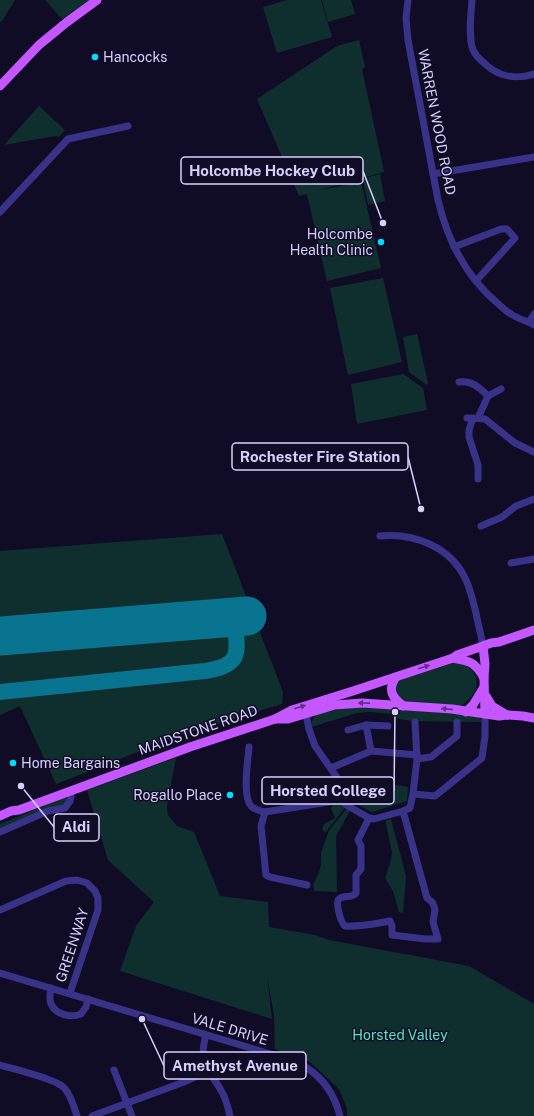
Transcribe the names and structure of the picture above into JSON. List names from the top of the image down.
{
  "streets": {
    "main road": ["MAIDSTONE ROAD"],
    "street": ["WARREN WOOD ROAD", "GREENWAY", "VALE DRIVE"]
  },
  "crossings": [
    ["GREENWAY", "VALE DRIVE"]
  ],
  "parks": ["Horsted Valley"],
  "places": [
    "Hancocks",
    "Holcombe Hockey Club",
    "Holcombe Health Clinic",
    "Rochester Fire Station",
    "Horsted College",
    "Home Bargains",
    "Aldi",
    "Rogallo Place",
    "Amethyst Avenue"
  ]
}
